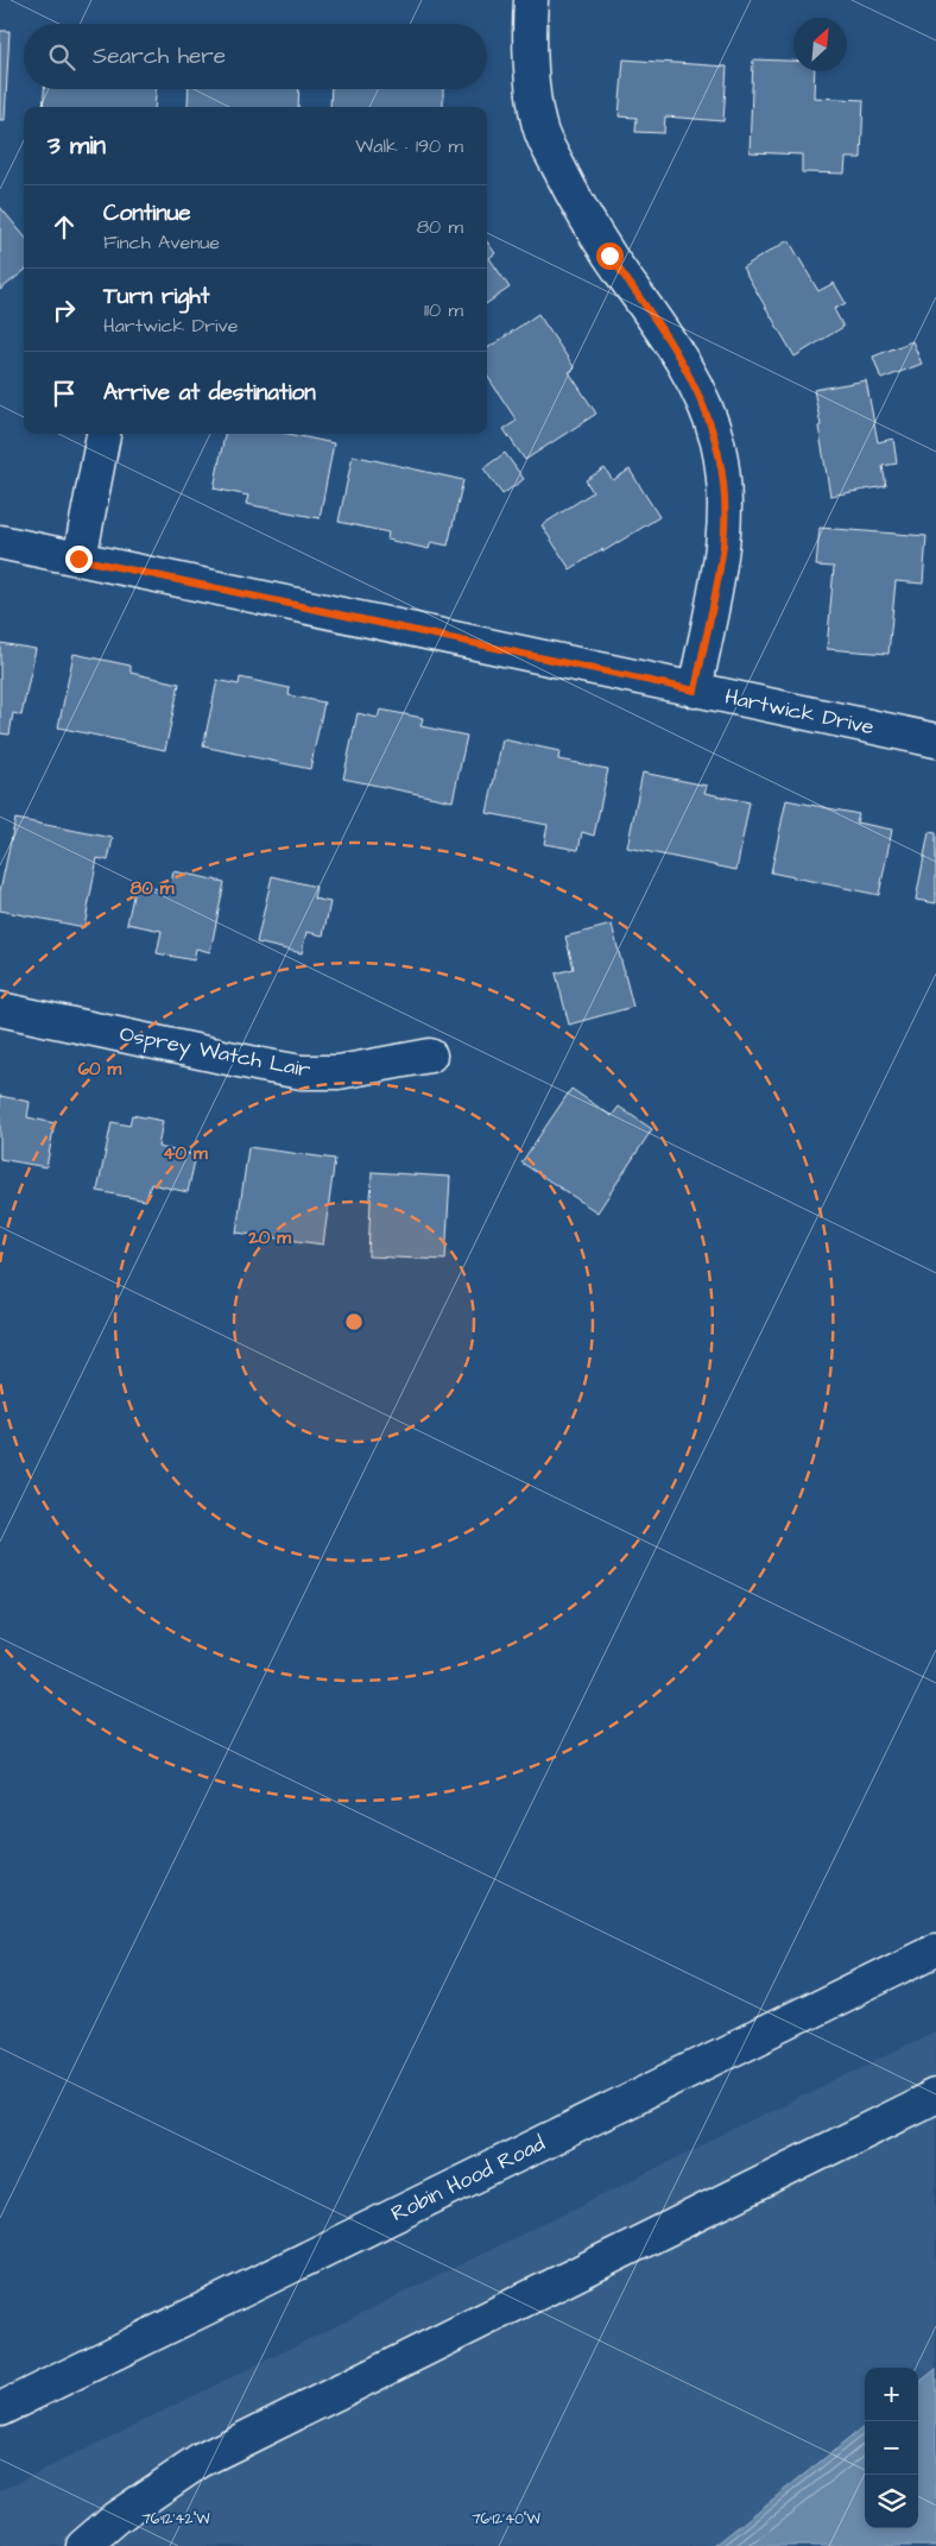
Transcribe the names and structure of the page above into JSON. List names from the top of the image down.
{
  "streets": {
    "street": ["Hartwick Drive", "Osprey Watch Lair", "Robin Hood Road"]
  },
  "north": "top right",
  "page": {
    "search": "Search here",
    "heading": ["3 min", "Walk · 190 m"],
    "list": [
      ["Continue", "Finch Avenue", "80 m"],
      ["Turn right", "Hartwick Drive", "110 m"],
      "Arrive at destination"
    ],
    "map_buttons": ["+", "−"]
  },
  "coordinates": ["76°12'42\"W", "76°12'40\"W"],
  "rings": [
    "80 m",
    "60 m",
    "40 m",
    "20 m"
  ]
}
